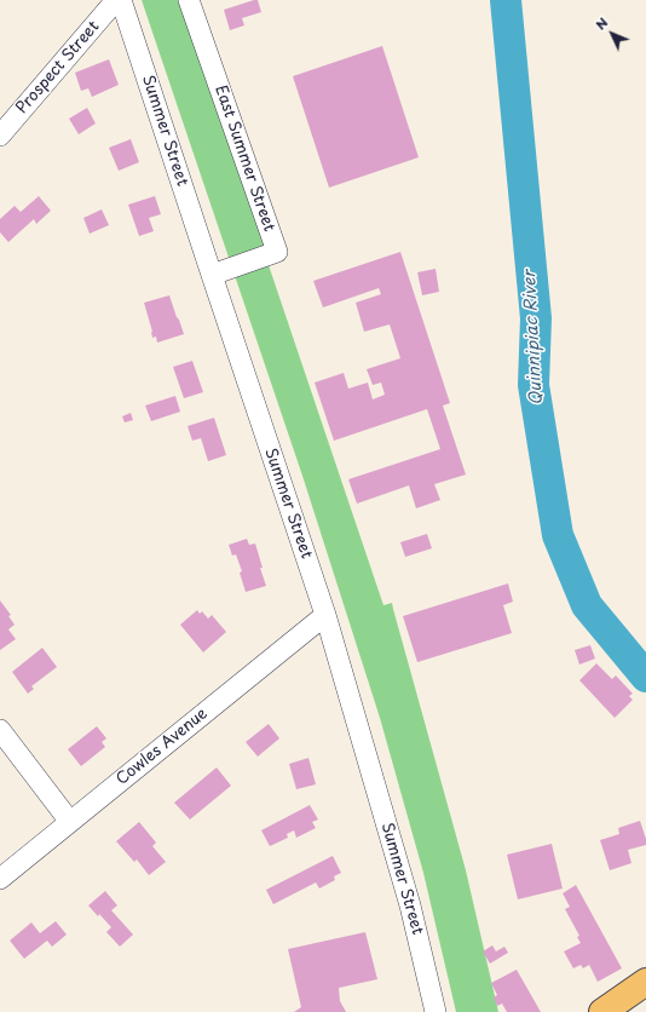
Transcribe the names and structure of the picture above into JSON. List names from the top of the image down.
{
  "streets": {
    "street": [
      "Prospect Street",
      "Summer Street",
      "East Summer Street",
      "Cowles Avenue"
    ]
  },
  "crossings": [
    ["Summer Street", "East Summer Street"],
    ["Summer Street", "Cowles Avenue"]
  ],
  "water": ["Quinnipiac River"],
  "north": "top left"
}
